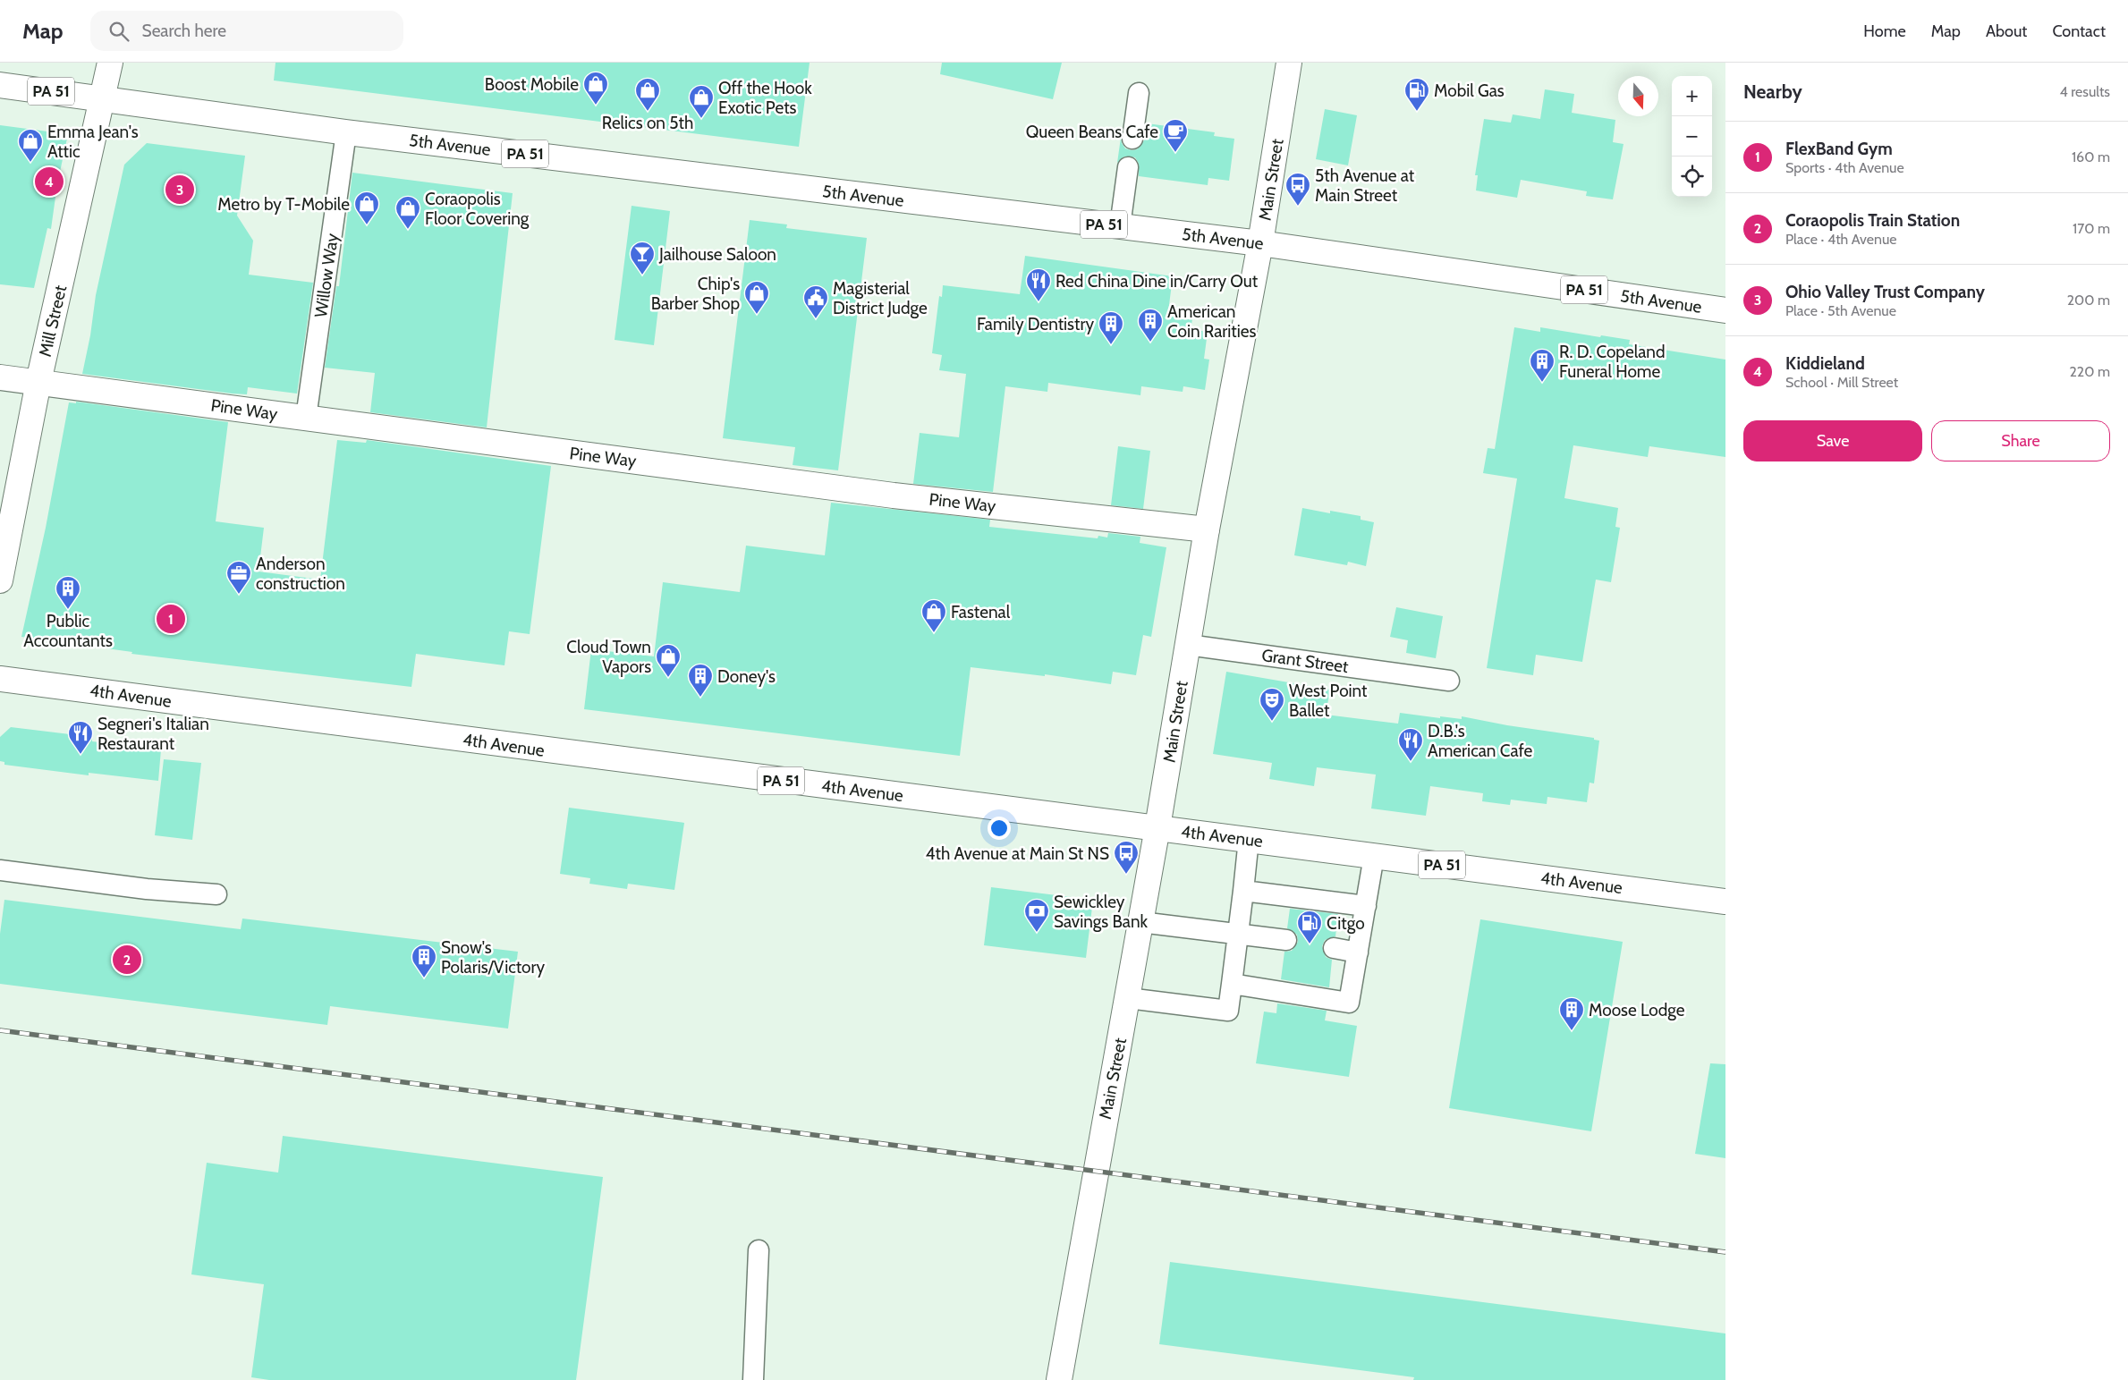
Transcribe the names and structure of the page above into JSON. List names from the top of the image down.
{
  "streets": {
    "main road": [
      "PA 51",
      "5th Avenue",
      "Main Street",
      "Mill Street",
      "Pine Way",
      "4th Avenue"
    ],
    "lane": ["Willow Way", "Grant Street"]
  },
  "crossings": [
    ["5th Avenue", "Main Street"],
    ["5th Avenue", "Willow Way"],
    ["5th Avenue", "Mill Street"],
    ["Main Street", "Pine Way"],
    ["Main Street", "Grant Street"],
    ["Main Street", "4th Avenue"],
    ["Willow Way", "Pine Way"],
    ["Mill Street", "Pine Way"]
  ],
  "places": {
    "shop": [
      "Boost Mobile",
      "Relics on 5th",
      "Off the Hook Exotic Pets",
      "Emma Jean's Attic",
      "Metro by T-Mobile",
      "Coraopolis Floor Covering",
      "Chip's Barber Shop",
      "Fastenal",
      "Cloud Town Vapors"
    ],
    "fuel station": ["Mobil Gas", "Citgo"],
    "cafe": ["Queen Beans Cafe"],
    "bus stop": ["5th Avenue at Main Street", "4th Avenue at Main St NS"],
    "bar": ["Jailhouse Saloon"],
    "restaurant": ["Red China Dine in/Carry Out", "Segneri's Italian Restaurant", "D.B.'s American Cafe"],
    "public building": ["Magisterial District Judge"],
    "building": [
      "American Coin Rarities",
      "Family Dentistry",
      "R. D. Copeland Funeral Home",
      "Public Accountants",
      "Doney's",
      "Snow's Polaris/Victory",
      "Moose Lodge"
    ],
    "office": ["Anderson construction"],
    "theatre": ["West Point Ballet"],
    "bank": ["Sewickley Savings Bank"]
  },
  "north": "bottom",
  "page": {
    "header": "Map",
    "search": "Search here",
    "nav": [
      "Home",
      "Map",
      "About",
      "Contact"
    ],
    "heading": ["Nearby", "4 results"],
    "map_buttons": ["+", "−"],
    "list": [
      {
        "mark": "1",
        "name": "FlexBand Gym",
        "note": "Sports · 4th Avenue",
        "value": "160 m"
      },
      {
        "mark": "2",
        "name": "Coraopolis Train Station",
        "note": "Place · 4th Avenue",
        "value": "170 m"
      },
      {
        "mark": "3",
        "name": "Ohio Valley Trust Company",
        "note": "Place · 5th Avenue",
        "value": "200 m"
      },
      {
        "mark": "4",
        "name": "Kiddieland",
        "note": "School · Mill Street",
        "value": "220 m"
      }
    ],
    "pins": [
      "4",
      "3",
      "1",
      "2"
    ],
    "buttons": ["Save", "Share"]
  }
}
